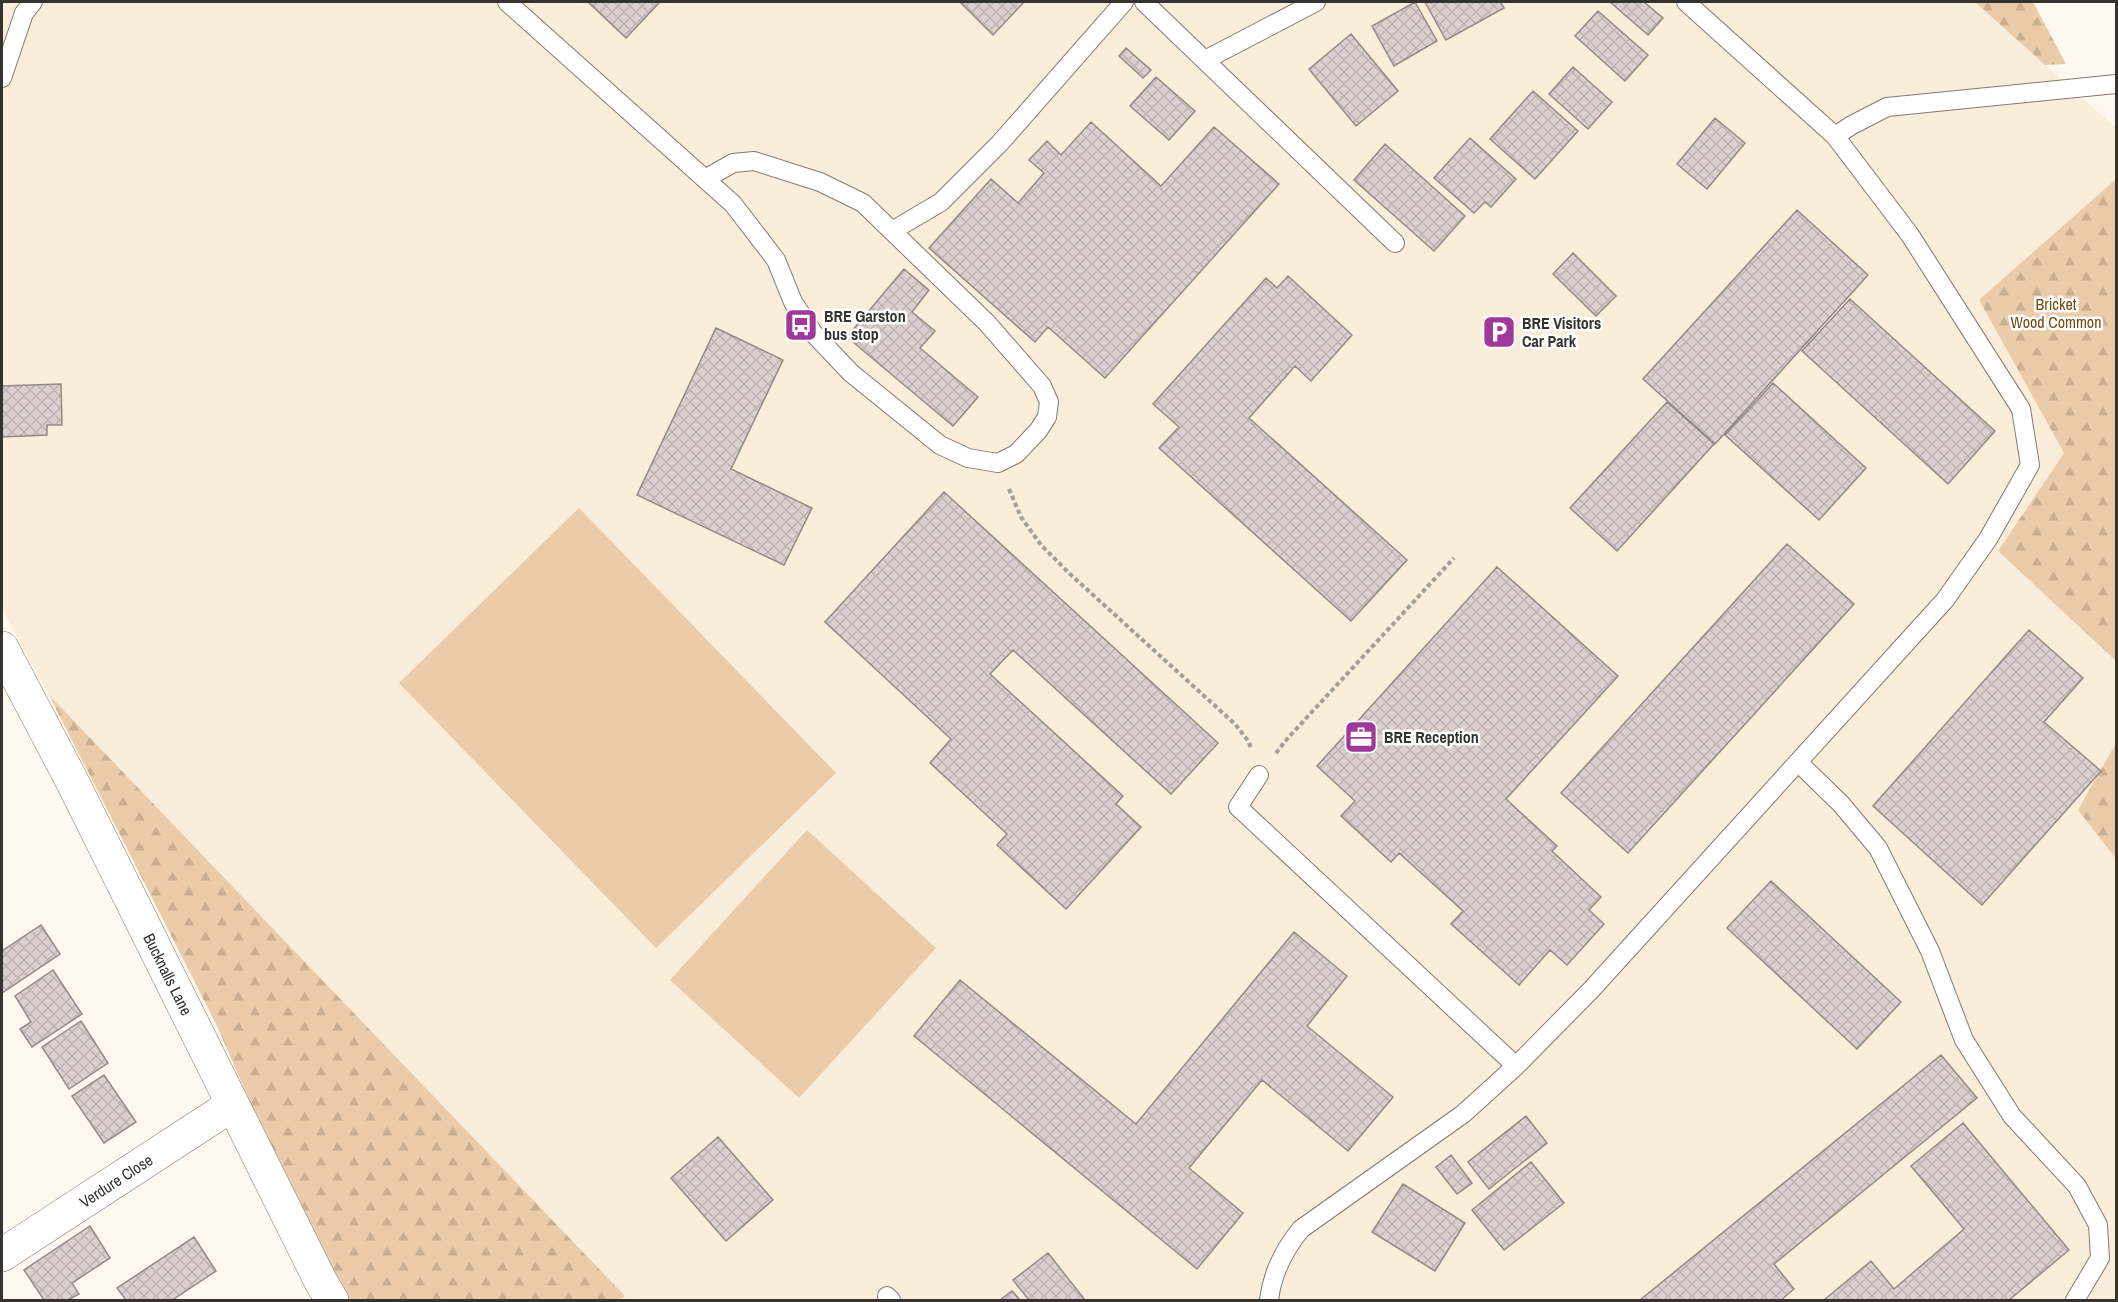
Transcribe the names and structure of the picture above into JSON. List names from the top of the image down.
{
  "streets": {
    "street": ["Bucknalls Lane", "Verdure Close"]
  },
  "crossings": [
    ["Bucknalls Lane", "Verdure Close"]
  ],
  "parks": ["Bricket Wood Common"],
  "places": {
    "bus stop": ["BRE Garston bus stop"],
    "parking": ["BRE Visitors Car Park"],
    "office": ["BRE Reception"]
  }
}
